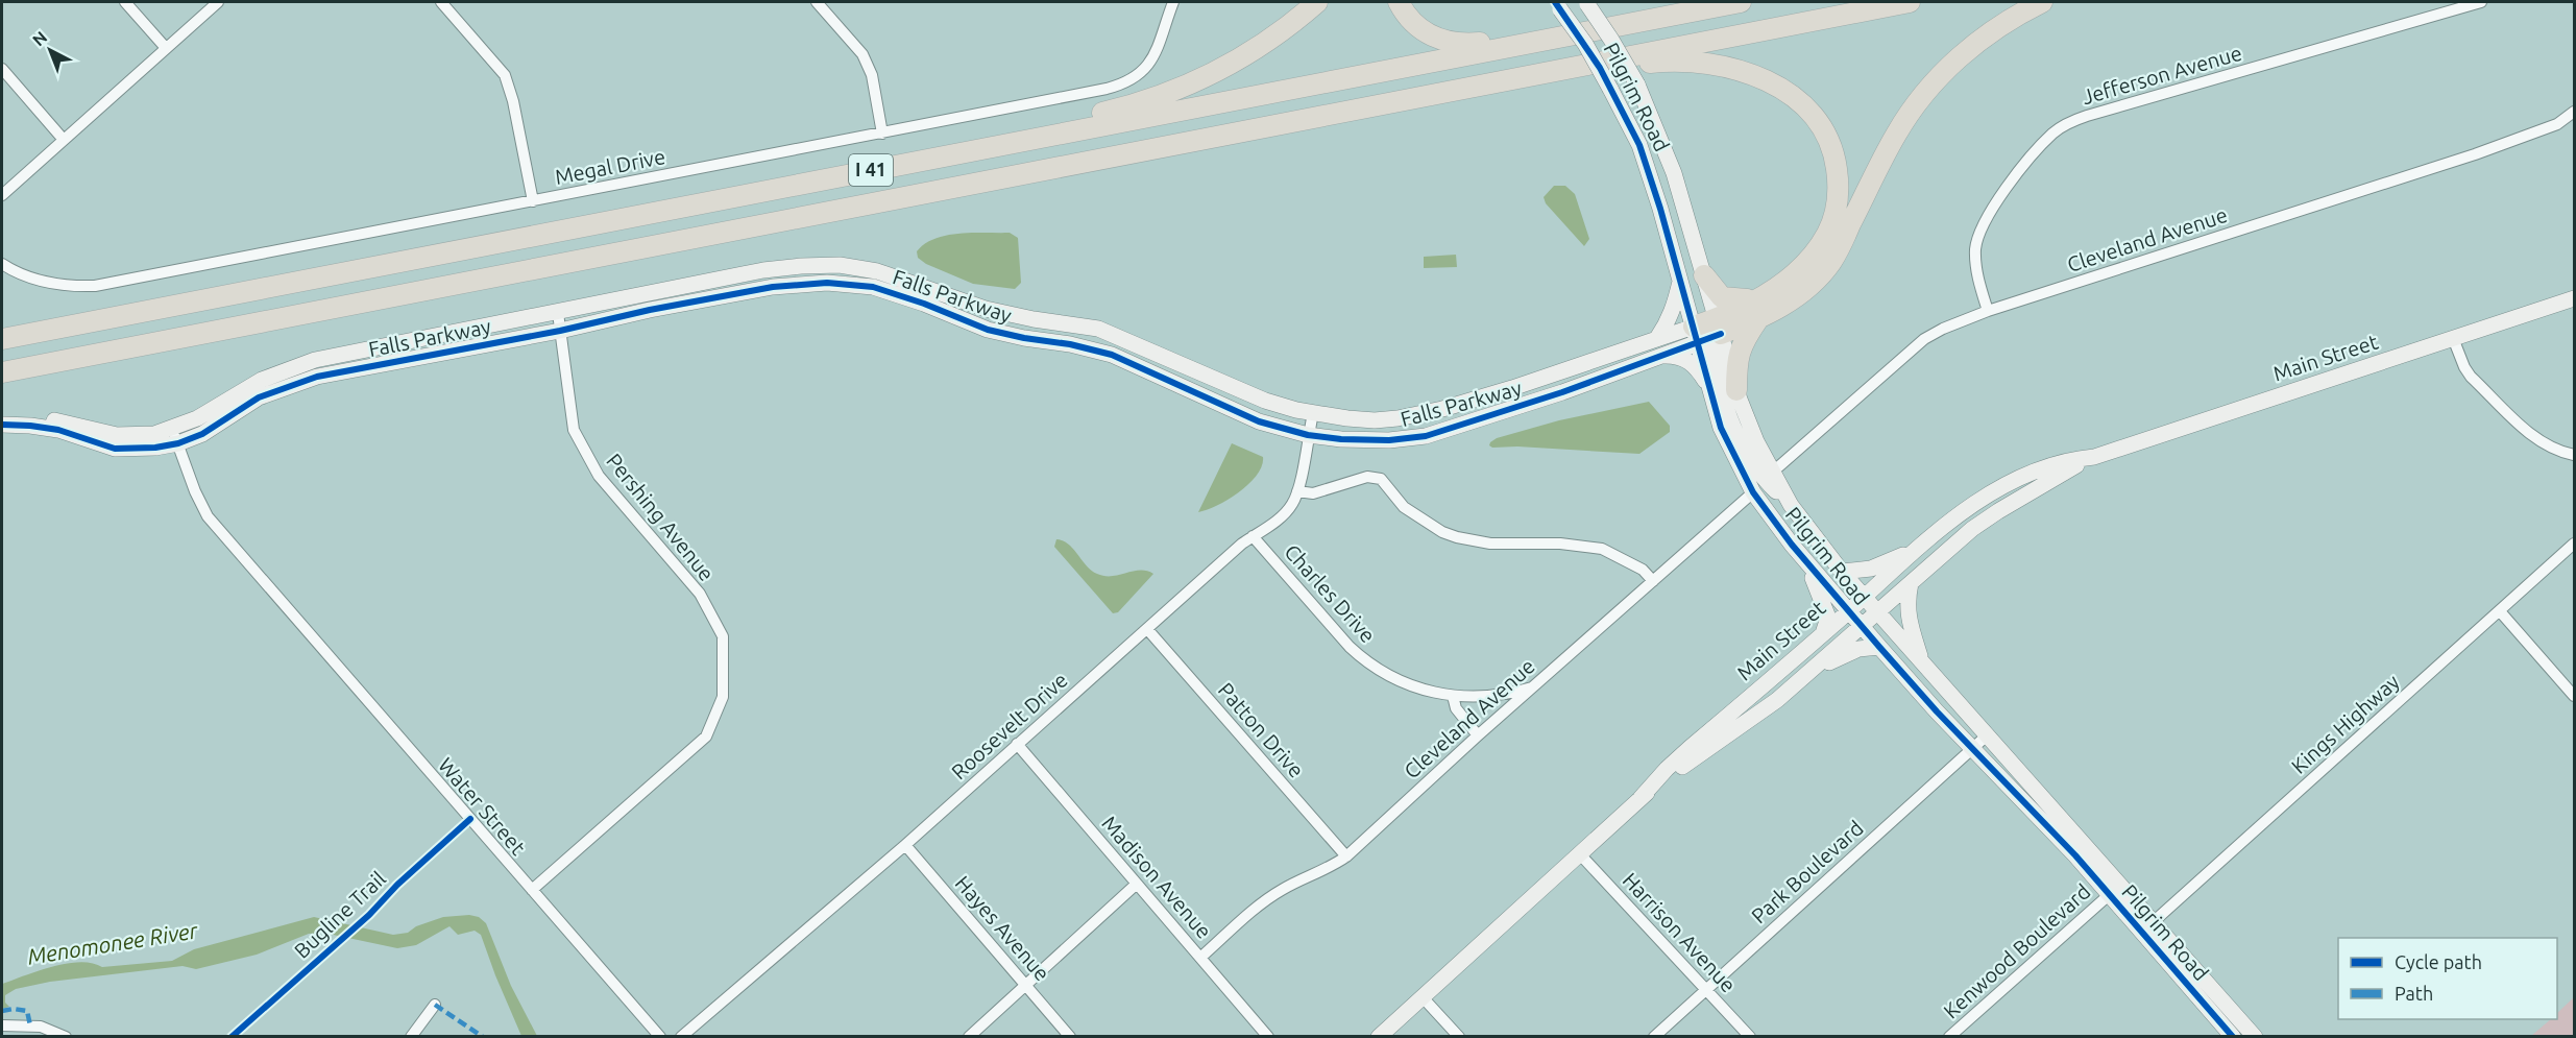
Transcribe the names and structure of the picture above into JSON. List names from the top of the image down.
{
  "streets": {
    "highway": ["I 41"],
    "street": [
      "Jefferson Avenue",
      "Pilgrim Road",
      "Megal Drive",
      "Cleveland Avenue",
      "Falls Parkway",
      "Main Street",
      "Pershing Avenue",
      "Charles Drive",
      "Kings Highway",
      "Roosevelt Drive",
      "Patton Drive",
      "Water Street",
      "Park Boulevard",
      "Madison Avenue",
      "Hayes Avenue",
      "Harrison Avenue",
      "Kenwood Boulevard"
    ],
    "cycle path": ["Bugline Trail"]
  },
  "crossings": [
    ["Jefferson Avenue", "Cleveland Avenue"],
    ["Pilgrim Road", "Cleveland Avenue"],
    ["Pilgrim Road", "Falls Parkway"],
    ["Pilgrim Road", "Main Street"],
    ["Pilgrim Road", "Kings Highway"],
    ["Pilgrim Road", "Park Boulevard"],
    ["Pilgrim Road", "Kenwood Boulevard"],
    ["Cleveland Avenue", "Charles Drive"],
    ["Cleveland Avenue", "Patton Drive"],
    ["Cleveland Avenue", "Madison Avenue"],
    ["Falls Parkway", "Pershing Avenue"],
    ["Falls Parkway", "Roosevelt Drive"],
    ["Falls Parkway", "Water Street"],
    ["Main Street", "Harrison Avenue"],
    ["Pershing Avenue", "Water Street"],
    ["Charles Drive", "Roosevelt Drive"],
    ["Roosevelt Drive", "Patton Drive"],
    ["Roosevelt Drive", "Madison Avenue"],
    ["Roosevelt Drive", "Hayes Avenue"],
    ["Park Boulevard", "Harrison Avenue"]
  ],
  "water": ["Menomonee River"],
  "legend": ["Cycle path", "Path"],
  "north": "top left"
}
